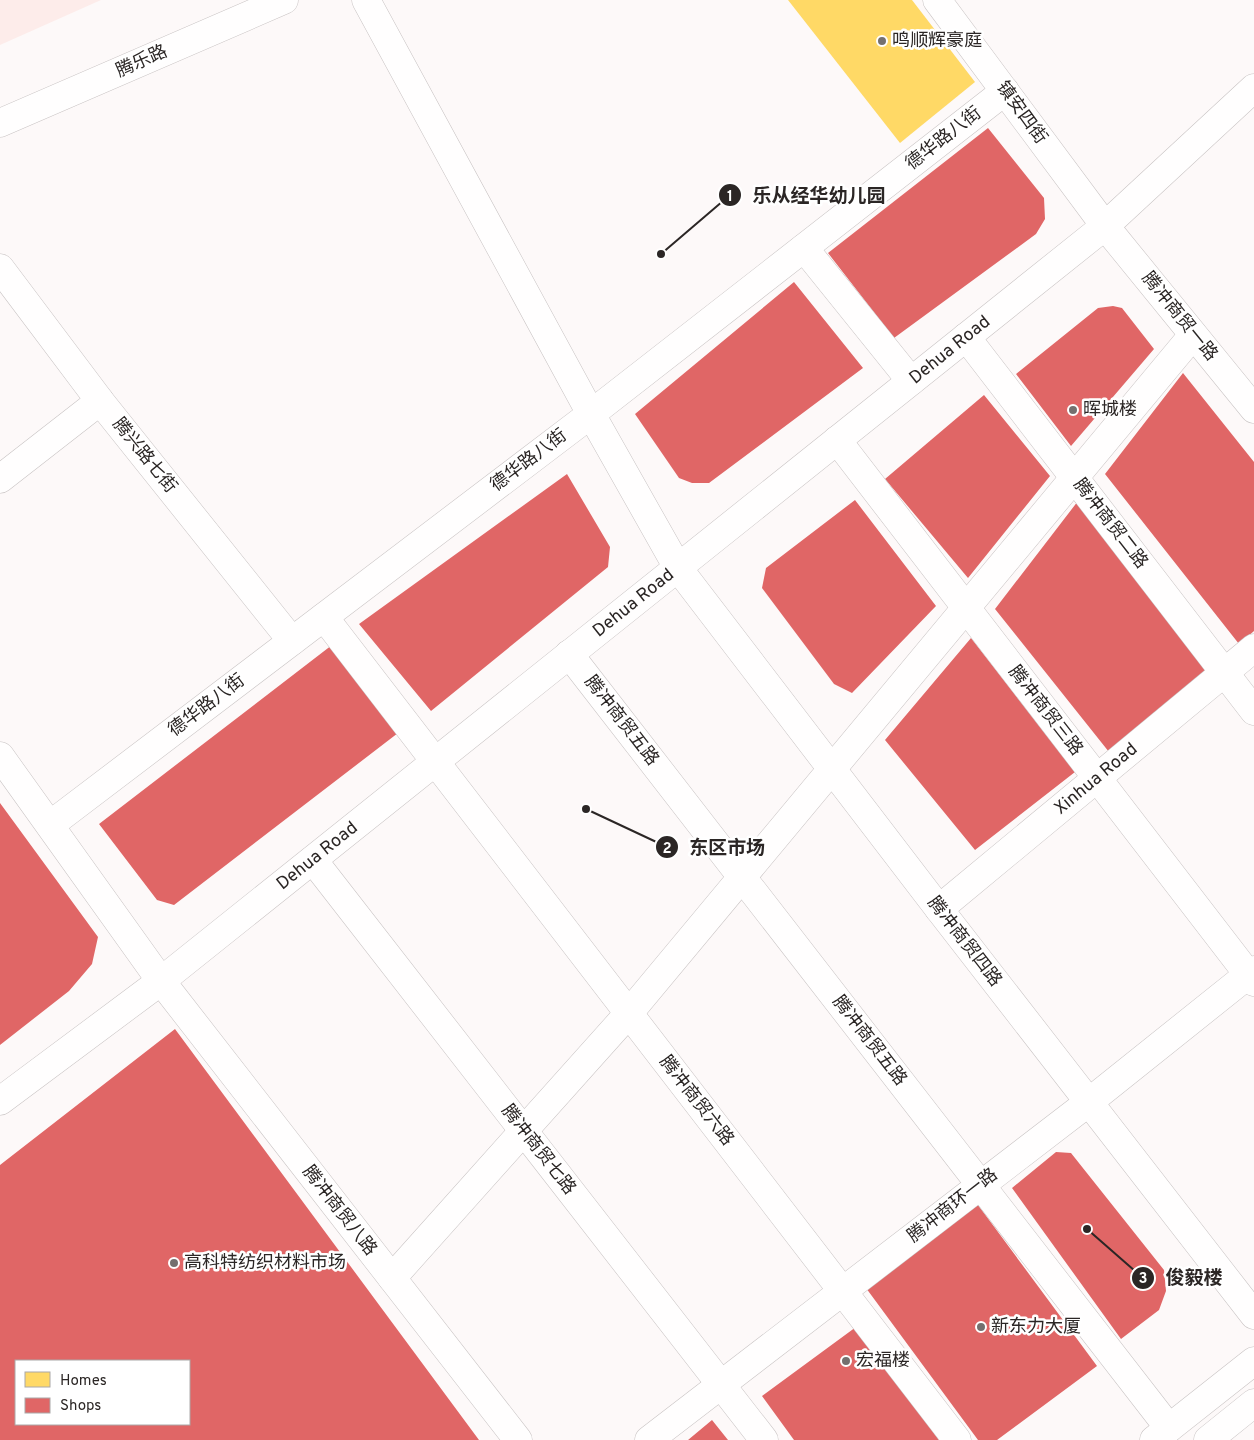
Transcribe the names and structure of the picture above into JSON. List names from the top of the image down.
{
  "streets": {
    "street": [
      "腾乐路",
      "镇安四街",
      "德华路八街",
      "腾冲商贸一路",
      "Dehua Road",
      "腾兴路七街",
      "腾冲商贸二路",
      "腾冲商贸三路",
      "腾冲商贸五路",
      "Xinhua Road",
      "腾冲商贸四路",
      "腾冲商贸六路",
      "腾冲商贸七路",
      "腾冲商环一路",
      "腾冲商贸八路"
    ]
  },
  "crossings": [
    ["镇安四街", "德华路八街"],
    ["镇安四街", "腾冲商贸一路"],
    ["镇安四街", "Dehua Road"],
    ["德华路八街", "腾兴路七街"],
    ["德华路八街", "腾冲商贸四路"],
    ["德华路八街", "腾冲商贸六路"],
    ["德华路八街", "腾冲商贸八路"],
    ["腾冲商贸一路", "Dehua Road"],
    ["Dehua Road", "腾冲商贸二路"],
    ["Dehua Road", "腾冲商贸三路"],
    ["Dehua Road", "腾冲商贸五路"],
    ["Dehua Road", "腾冲商贸四路"],
    ["Dehua Road", "腾冲商贸六路"],
    ["Dehua Road", "腾冲商贸七路"],
    ["Dehua Road", "腾冲商贸八路"],
    ["腾冲商贸二路", "Xinhua Road"],
    ["腾冲商贸三路", "Xinhua Road"],
    ["腾冲商贸三路", "腾冲商环一路"],
    ["腾冲商贸五路", "腾冲商环一路"],
    ["Xinhua Road", "腾冲商贸四路"],
    ["腾冲商贸四路", "腾冲商环一路"],
    ["腾冲商贸六路", "腾冲商环一路"],
    ["腾冲商贸七路", "腾冲商环一路"]
  ],
  "places": [
    "鸣顺辉豪庭",
    "乐从经华幼儿园",
    "晖城楼",
    "东区市场",
    "俊毅楼",
    "高科特纺织材料市场",
    "新东力大厦",
    "宏福楼"
  ],
  "legend": ["Homes", "Shops"]
}
